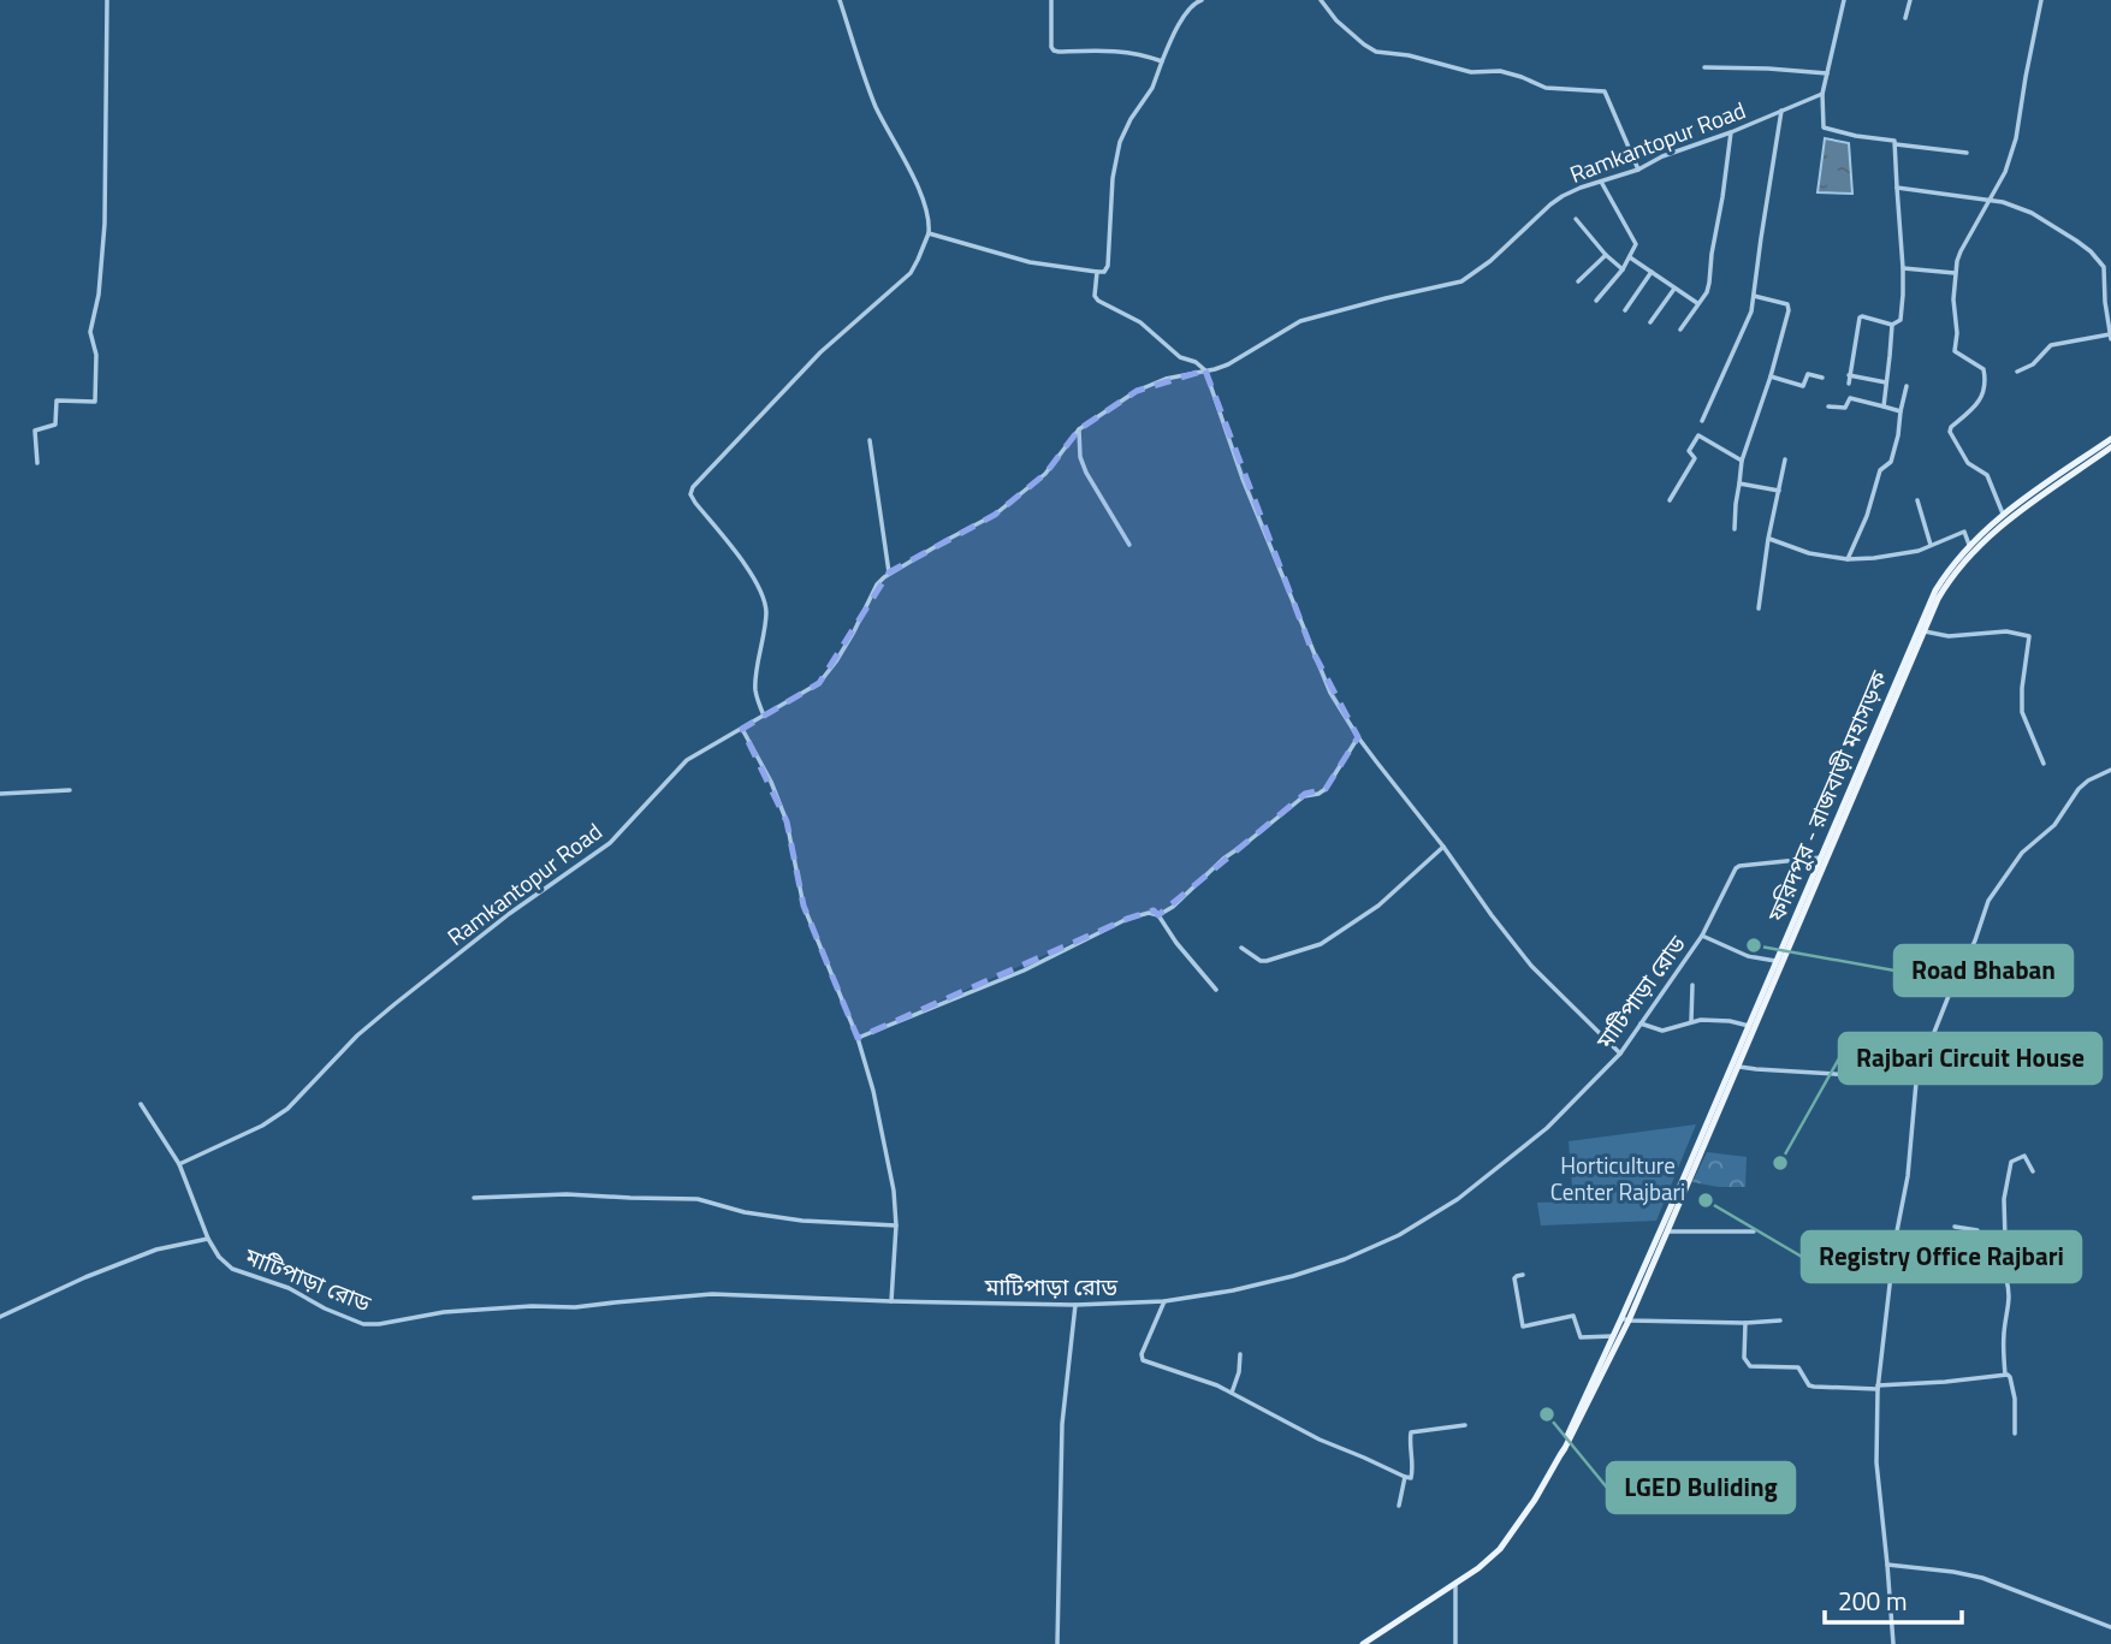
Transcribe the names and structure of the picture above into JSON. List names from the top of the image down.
{
  "streets": {
    "main road": ["ফরিদপুর - রাজবাড়ী মহাসড়ক"],
    "street": ["Ramkantopur Road", "মাটিপাড়া রোড"]
  },
  "crossings": [
    ["Ramkantopur Road", "মাটিপাড়া রোড"],
    ["ফরিদপুর - রাজবাড়ী মহাসড়ক", "মাটিপাড়া রোড"]
  ],
  "parks": ["Horticulture Center Rajbari"],
  "places": [
    "Road Bhaban",
    "Rajbari Circuit House",
    "Registry Office Rajbari",
    "LGED Buliding"
  ],
  "scale_bar": "200 m"
}
